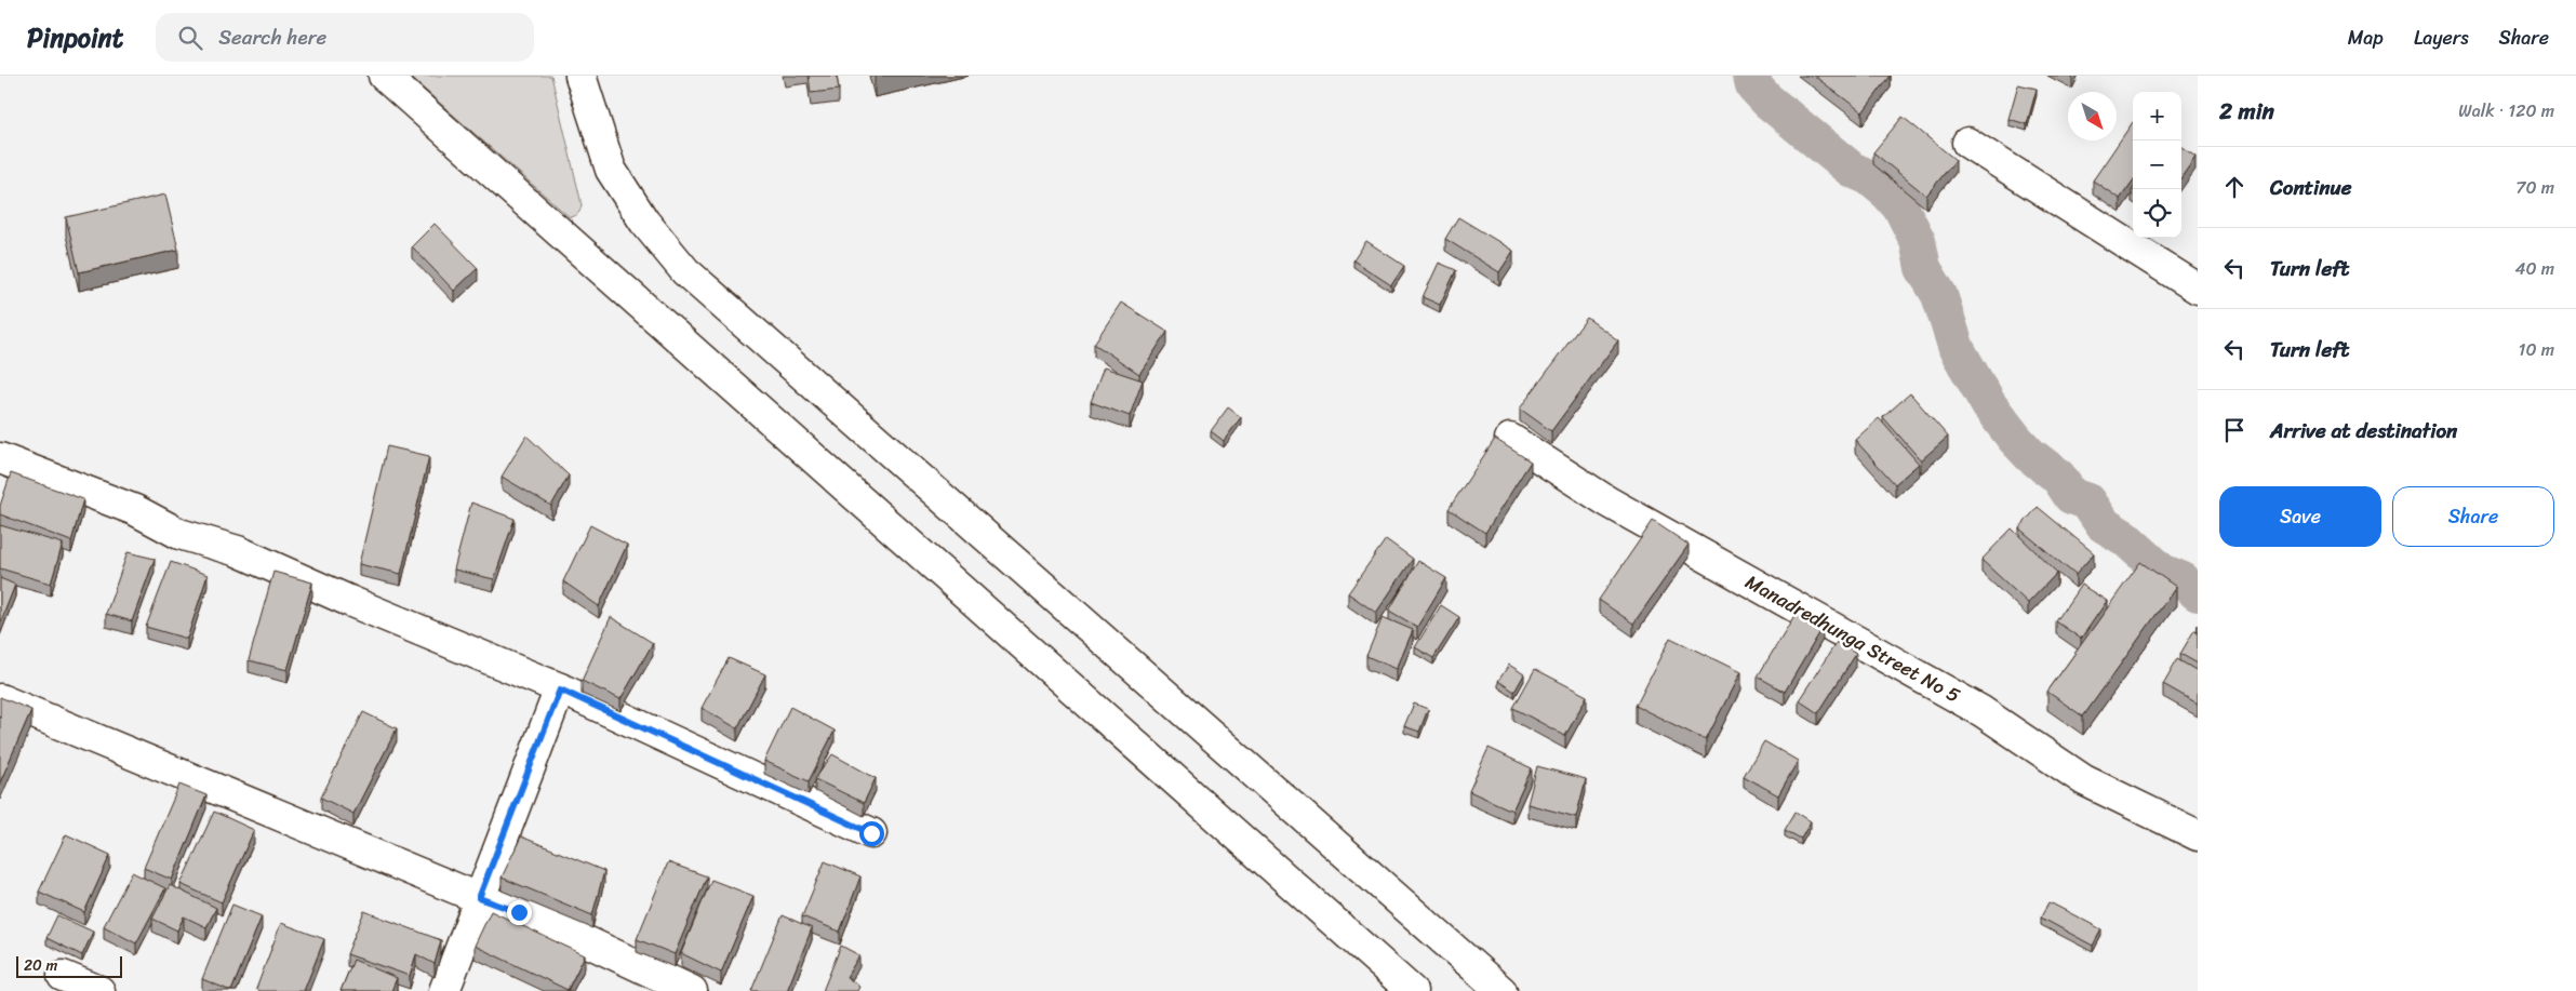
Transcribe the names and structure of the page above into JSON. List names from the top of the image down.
{
  "streets": {
    "street": ["Manadredhunga Street No 5"]
  },
  "scale_bar": "20 m",
  "north": "bottom right",
  "page": {
    "header": "Pinpoint",
    "search": "Search here",
    "nav": ["Map", "Layers", "Share"],
    "heading": ["2 min", "Walk · 120 m"],
    "map_buttons": ["+", "−"],
    "list": [
      ["Continue", "70 m"],
      ["Turn left", "40 m"],
      ["Turn left", "10 m"],
      "Arrive at destination"
    ],
    "buttons": ["Save", "Share"],
    "scale": "20 m"
  }
}
